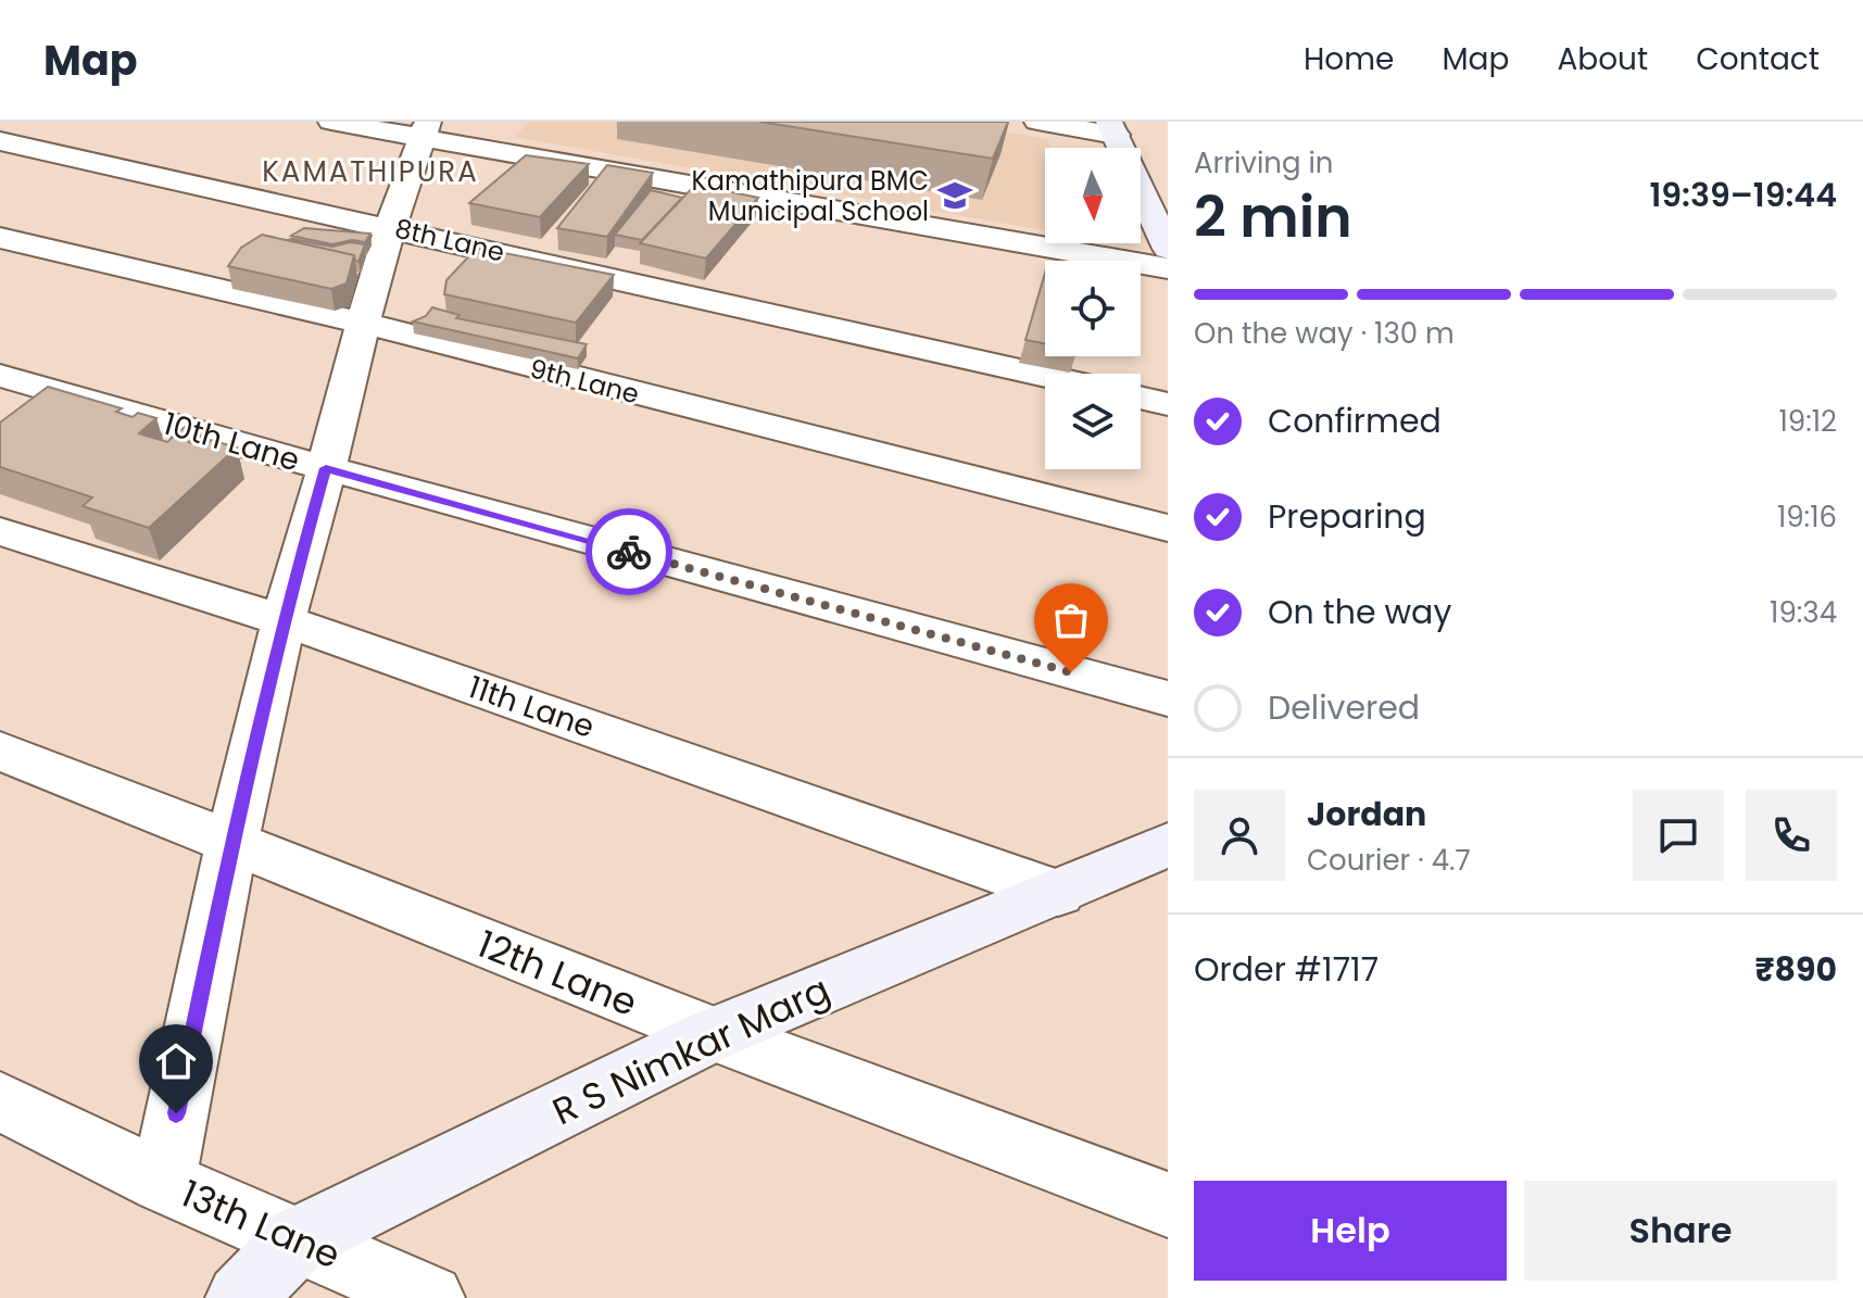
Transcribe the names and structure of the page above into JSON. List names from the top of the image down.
{
  "streets": {
    "main road": ["R S Nimkar Marg"],
    "street": [
      "8th Lane",
      "9th Lane",
      "10th Lane",
      "11th Lane",
      "12th Lane",
      "13th Lane"
    ]
  },
  "crossings": [
    ["11th Lane", "R S Nimkar Marg"],
    ["12th Lane", "R S Nimkar Marg"],
    ["R S Nimkar Marg", "13th Lane"]
  ],
  "districts": ["KAMATHIPURA"],
  "places": {
    "school or university": ["Kamathipura BMC Municipal School"]
  },
  "north": "bottom",
  "page": {
    "header": "Map",
    "nav": [
      "Home",
      "Map",
      "About",
      "Contact"
    ],
    "heading": ["2 min", "Arriving in", "19:39–19:44"],
    "panel": [
      "Jordan",
      "Courier · 4.7",
      "Order #1717",
      "₹890"
    ],
    "bar": "On the way · 130 m",
    "list": [
      ["Confirmed", "19:12"],
      ["Preparing", "19:16"],
      ["On the way", "19:34"],
      "Delivered"
    ],
    "buttons": ["Help", "Share"]
  }
}
